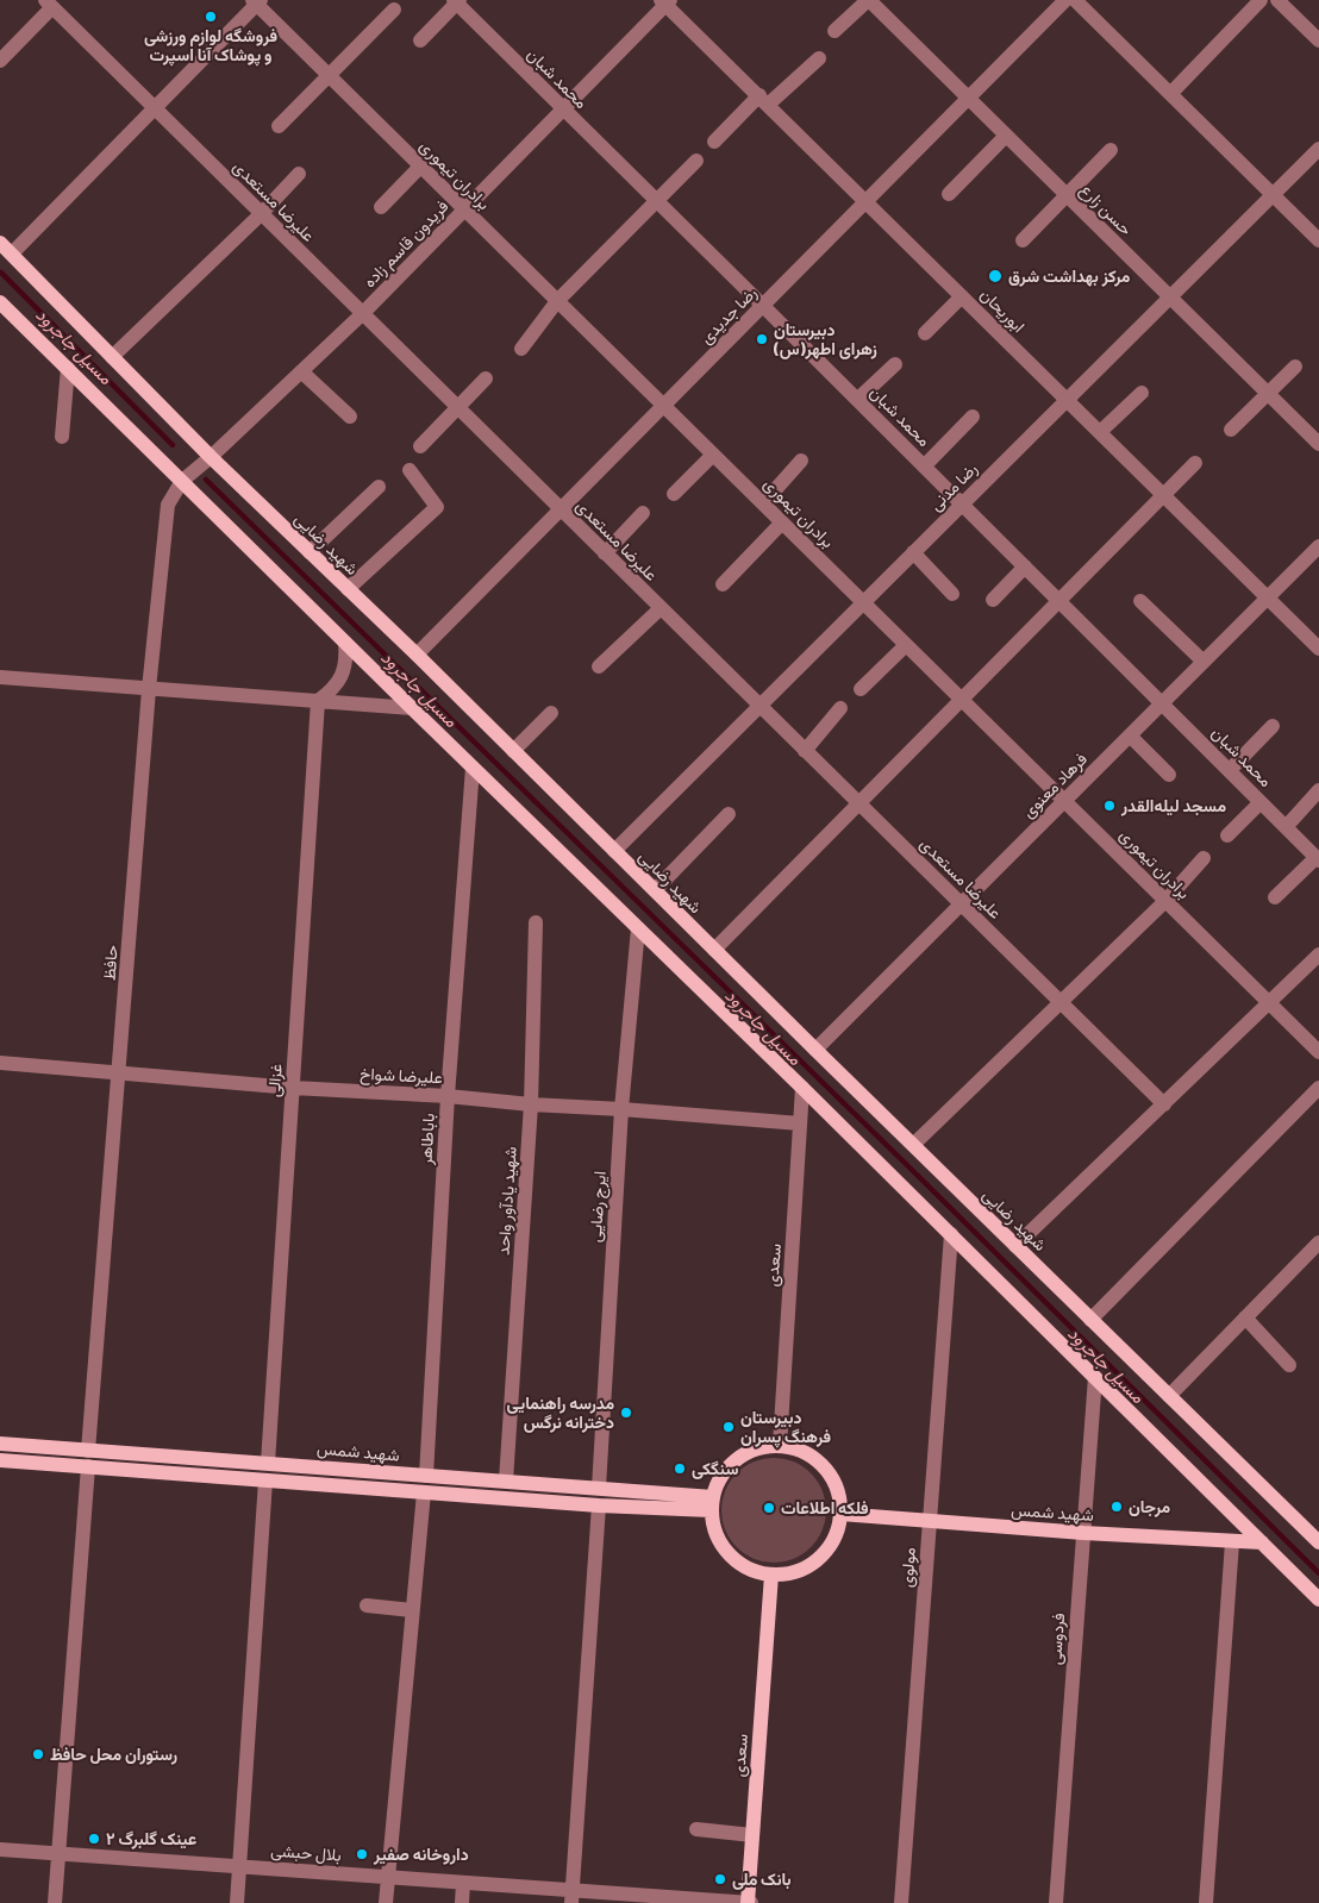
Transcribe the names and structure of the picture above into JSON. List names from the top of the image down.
{
  "streets": {
    "main road": ["شهید رضایی", "سعدی", "شهید شمس"],
    "street": [
      "محمد شبان",
      "برادران تیموری",
      "علیرضا مستعدی",
      "حسن زارع",
      "فریدون قاسم زاده",
      "ابوریحان",
      "رضا جدیدی",
      "رضا مدنی",
      "فرهاد معنوی",
      "حافظ",
      "علیرضا شواخ",
      "غزالی",
      "باباطاهر",
      "شهید یادآور واحد",
      "ایرج رضایی",
      "مولوی",
      "فردوسی",
      "بلال حبشی"
    ]
  },
  "crossings": [
    ["محمد شبان", "فریدون قاسم زاده"],
    ["محمد شبان", "رضا جدیدی"],
    ["محمد شبان", "رضا مدنی"],
    ["محمد شبان", "فرهاد معنوی"],
    ["برادران تیموری", "فریدون قاسم زاده"],
    ["برادران تیموری", "رضا جدیدی"],
    ["برادران تیموری", "رضا مدنی"],
    ["برادران تیموری", "فرهاد معنوی"],
    ["علیرضا مستعدی", "فریدون قاسم زاده"],
    ["علیرضا مستعدی", "رضا جدیدی"],
    ["علیرضا مستعدی", "رضا مدنی"],
    ["علیرضا مستعدی", "فرهاد معنوی"],
    ["حسن زارع", "رضا جدیدی"],
    ["حسن زارع", "رضا مدنی"],
    ["فریدون قاسم زاده", "ابوریحان"],
    ["فریدون قاسم زاده", "شهید رضایی"],
    ["فریدون قاسم زاده", "حافظ"],
    ["ابوریحان", "رضا جدیدی"],
    ["ابوریحان", "رضا مدنی"],
    ["ابوریحان", "فرهاد معنوی"],
    ["رضا جدیدی", "شهید رضایی"],
    ["رضا مدنی", "شهید رضایی"],
    ["شهید رضایی", "فرهاد معنوی"],
    ["حافظ", "علیرضا شواخ"],
    ["حافظ", "شهید شمس"],
    ["علیرضا شواخ", "غزالی"],
    ["علیرضا شواخ", "باباطاهر"],
    ["علیرضا شواخ", "شهید یادآور واحد"],
    ["علیرضا شواخ", "ایرج رضایی"],
    ["علیرضا شواخ", "سعدی"],
    ["غزالی", "شهید شمس"],
    ["باباطاهر", "شهید شمس"],
    ["شهید یادآور واحد", "شهید شمس"],
    ["ایرج رضایی", "شهید شمس"],
    ["سعدی", "شهید شمس"],
    ["سعدی", "بلال حبشی"],
    ["شهید شمس", "مولوی"],
    ["شهید شمس", "فردوسی"]
  ],
  "water": ["مسیل جاجرود"],
  "places": [
    "فروشگه لوازم ورزشی و پوشاک آنا اسپرت",
    "مرکز بهداشت شرق",
    "دبیرستان زهرای اطهر(س)",
    "مسجد لیله‌القدر",
    "مدرسه راهنمایی دخترانه نرگس",
    "دبیرستان فرهنگ پسران",
    "سنگکی",
    "مرجان",
    "فلکه اطلاعات",
    "رستوران محل حافظ",
    "عینک گلبرگ ۲",
    "داروخانه صفیر",
    "بانک ملی"
  ]
}
